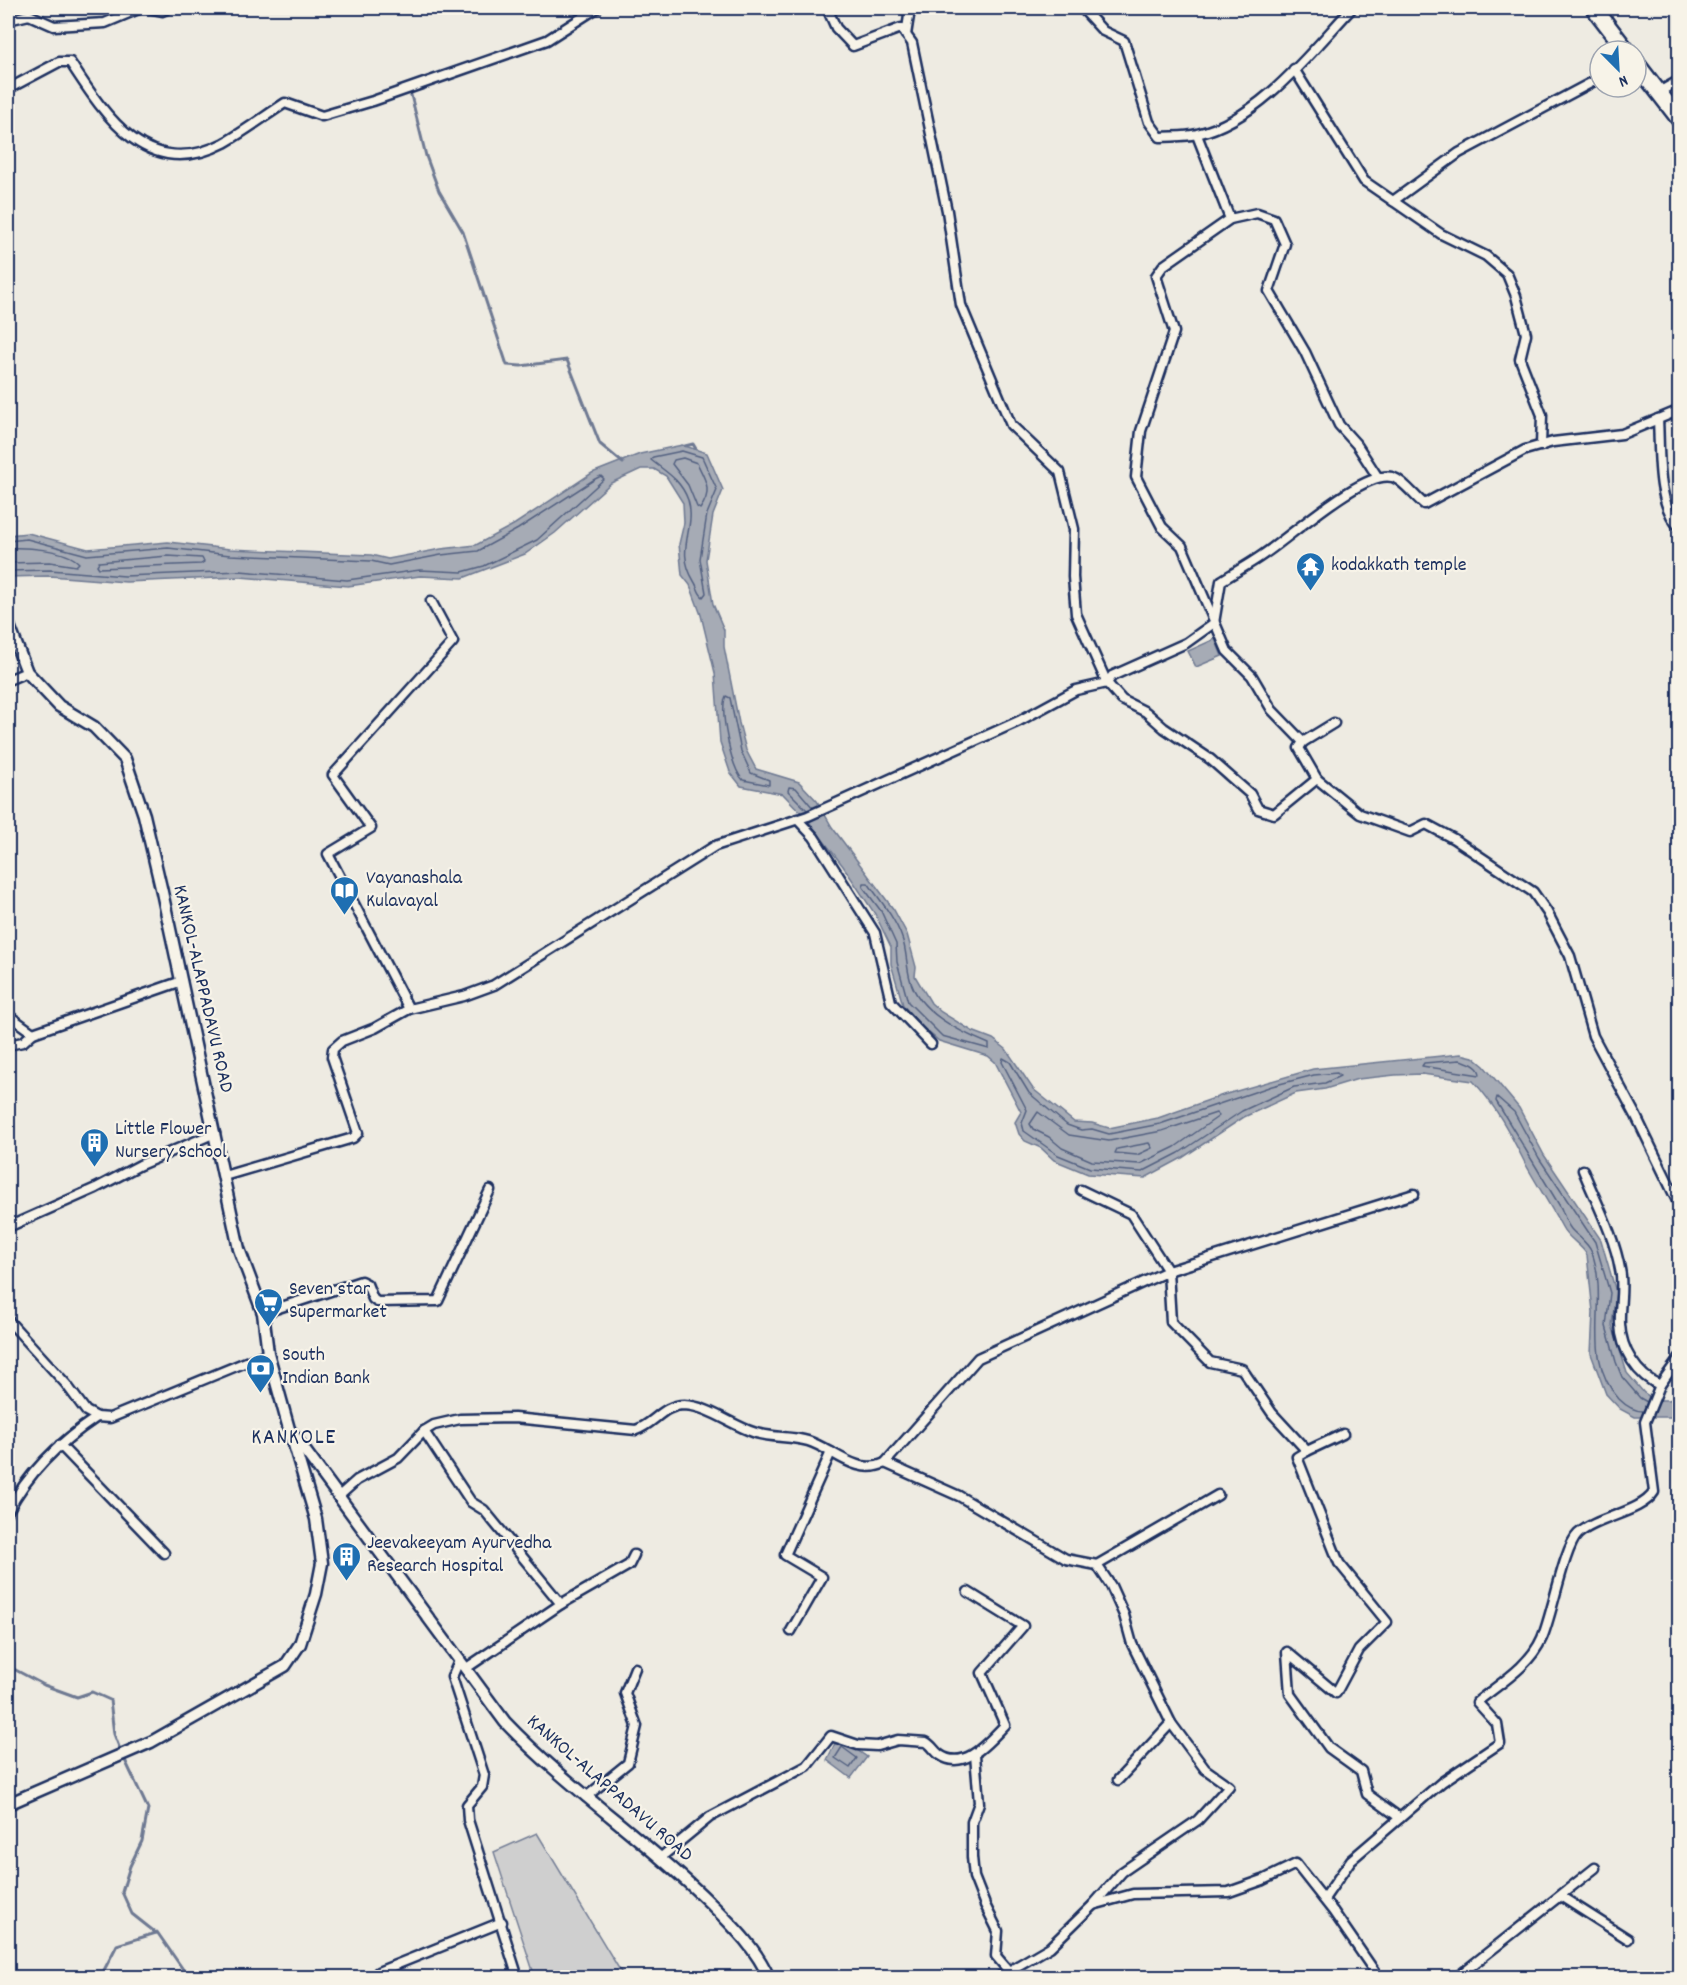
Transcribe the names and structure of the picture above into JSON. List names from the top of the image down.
{
  "streets": {
    "main road": ["KANKOL-ALAPPADAVU ROAD"]
  },
  "districts": ["KANKOLE"],
  "places": {
    "temple": ["kodakkath temple"],
    "library": ["Vayanashala Kulavayal"],
    "building": ["Little Flower Nursery School", "Jeevakeeyam Ayurvedha Research Hospital"],
    "supermarket": ["Seven star Supermarket"],
    "bank": ["South Indian Bank"]
  },
  "north": "bottom right"
}
